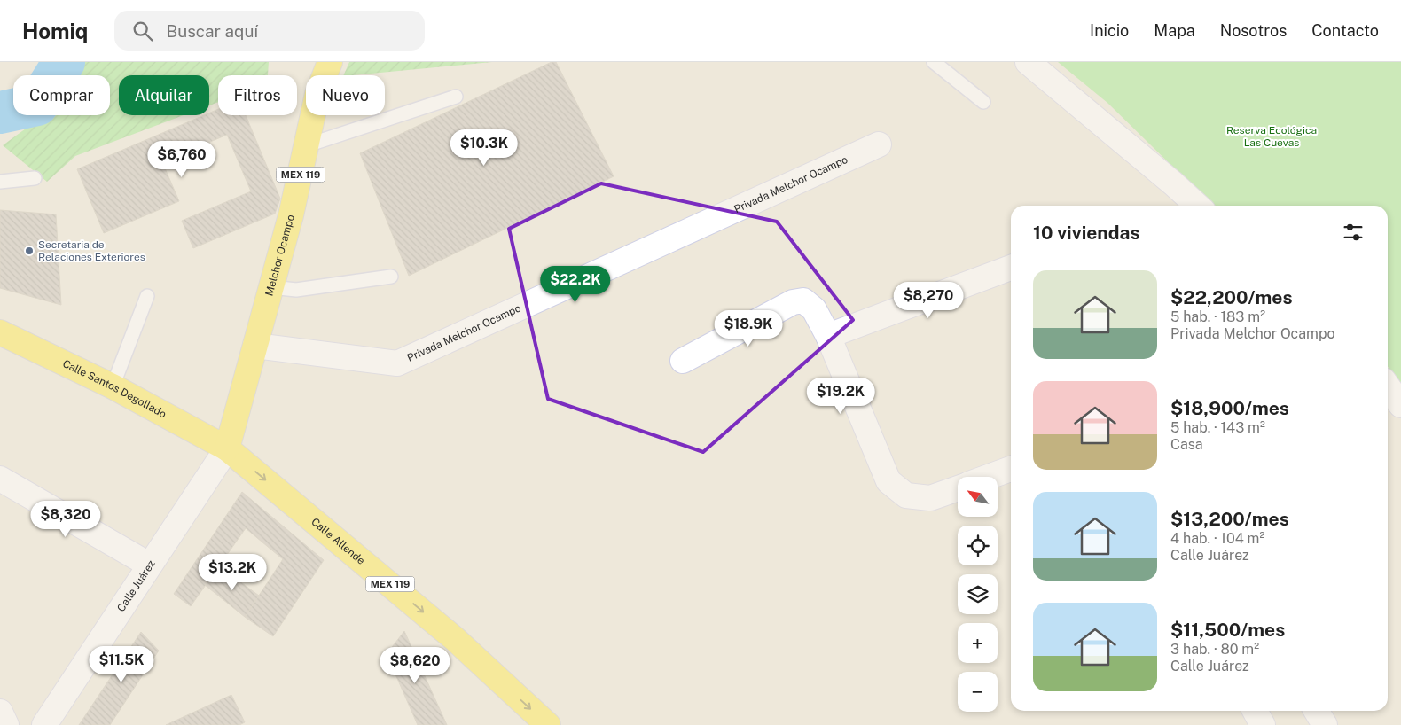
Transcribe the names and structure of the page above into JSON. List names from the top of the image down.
{
  "streets": {
    "main road": [
      "MEX 119",
      "Melchor Ocampo",
      "Calle Santos Degollado",
      "Calle Allende"
    ],
    "street": ["Privada Melchor Ocampo", "Calle Juárez"]
  },
  "crossings": [
    ["Privada Melchor Ocampo", "Melchor Ocampo"],
    ["Melchor Ocampo", "Calle Santos Degollado"],
    ["Melchor Ocampo", "Calle Allende"],
    ["Melchor Ocampo", "Calle Juárez"],
    ["Calle Santos Degollado", "Calle Allende"],
    ["Calle Santos Degollado", "Calle Juárez"],
    ["Calle Allende", "Calle Juárez"]
  ],
  "one_way": ["Calle Allende"],
  "parks": ["Reserva Ecológica Las Cuevas"],
  "places": ["Secretaria de Relaciones Exteriores"],
  "north": "top left",
  "page": {
    "header": "Homiq",
    "search": "Buscar aquí",
    "nav": [
      "Inicio",
      "Mapa",
      "Nosotros",
      "Contacto"
    ],
    "chip": [
      "Comprar",
      "Alquilar",
      "Filtros",
      "Nuevo"
    ],
    "price": [
      "$10.3K",
      "$6,760",
      "$22.2K",
      "$8,270",
      "$18.9K",
      "$19.2K",
      "$8,320",
      "$13.2K",
      "$11.5K",
      "$8,620"
    ],
    "heading": "10 viviendas",
    "list": [
      {
        "name": "$22,200/mes",
        "note": "5 hab. · 183 m² · Privada Melchor Ocampo"
      },
      {
        "name": "$18,900/mes",
        "note": "5 hab. · 143 m² · Casa"
      },
      {
        "name": "$13,200/mes",
        "note": "4 hab. · 104 m² · Calle Juárez"
      },
      {
        "name": "$11,500/mes",
        "note": "3 hab. · 80 m² · Calle Juárez"
      }
    ],
    "map_buttons": ["+", "−"]
  }
}
